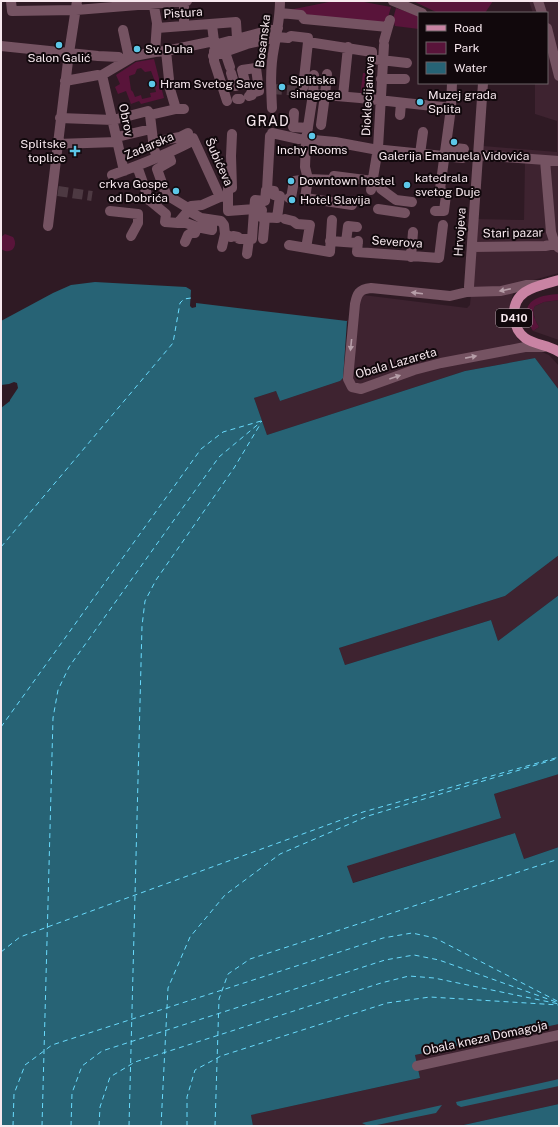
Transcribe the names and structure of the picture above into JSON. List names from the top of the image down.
{
  "streets": {
    "main road": ["D410"],
    "street": [
      "Pistura",
      "Bosanska",
      "Dioklecijanova",
      "Obrov",
      "Zadarska",
      "Šubićeva",
      "Hrvojeva",
      "Stari pazar",
      "Severova",
      "Obala Lazareta",
      "Obala kneza Domagoja"
    ]
  },
  "crossings": [
    ["Bosanska", "Dioklecijanova"],
    ["Obrov", "Zadarska"],
    ["Zadarska", "Šubićeva"],
    ["Hrvojeva", "Stari pazar"],
    ["D410", "Obala Lazareta"]
  ],
  "districts": ["GRAD"],
  "places": {
    "other": [
      "Salon Galić",
      "Sv. Duha",
      "Hram Svetog Save",
      "Splitska sinagoga",
      "Muzej grada Splita",
      "Inchy Rooms",
      "Galerija Emanuela Vidovića",
      "Downtown hostel",
      "katedrala svetog Duje",
      "crkva Gospe od Dobrića",
      "Hotel Slavija"
    ],
    "health": ["Splitske toplice"]
  },
  "legend": ["Road", "Park", "Water"]
}
